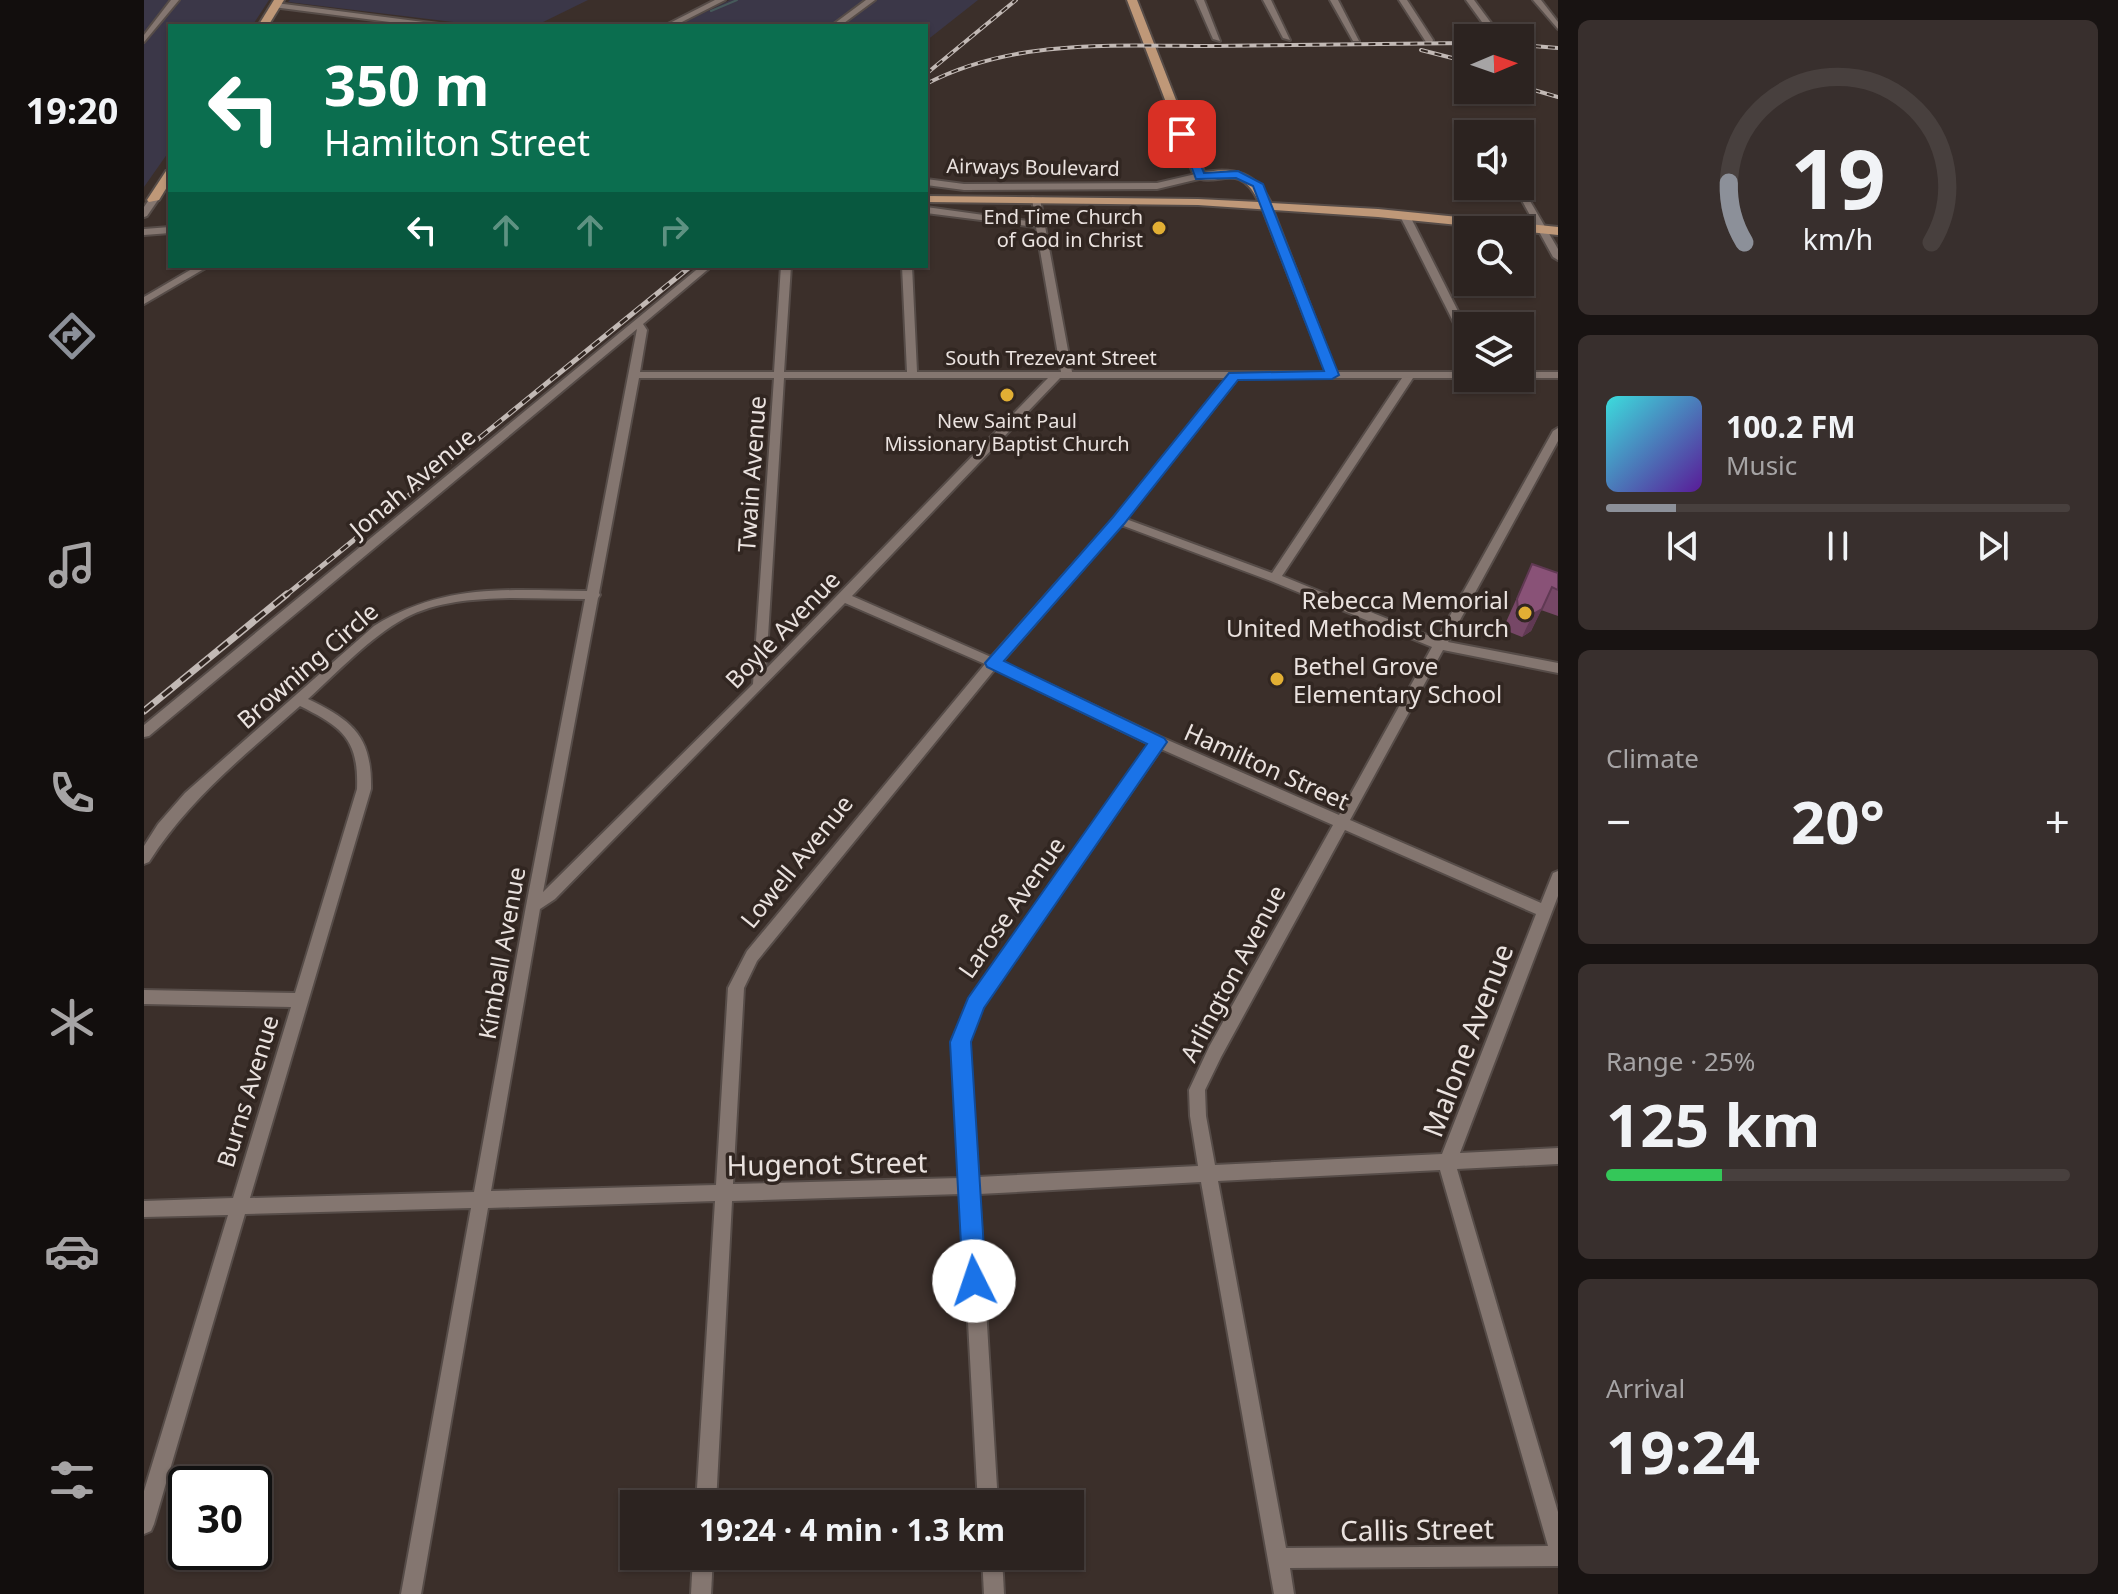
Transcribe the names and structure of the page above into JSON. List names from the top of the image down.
{
  "streets": {
    "main road": ["Airways Boulevard"],
    "street": [
      "South Trezevant Street",
      "Twain Avenue",
      "Jonah Avenue",
      "Boyle Avenue",
      "Browning Circle",
      "Hamilton Street",
      "Lowell Avenue",
      "Larose Avenue",
      "Kimball Avenue",
      "Arlington Avenue",
      "Malone Avenue",
      "Burns Avenue",
      "Hugenot Street",
      "Callis Street"
    ]
  },
  "crossings": [
    ["South Trezevant Street", "Twain Avenue"],
    ["South Trezevant Street", "Boyle Avenue"],
    ["South Trezevant Street", "Lowell Avenue"],
    ["South Trezevant Street", "Kimball Avenue"],
    ["Twain Avenue", "Boyle Avenue"],
    ["Jonah Avenue", "Kimball Avenue"],
    ["Boyle Avenue", "Hamilton Street"],
    ["Boyle Avenue", "Kimball Avenue"],
    ["Browning Circle", "Kimball Avenue"],
    ["Browning Circle", "Burns Avenue"],
    ["Hamilton Street", "Lowell Avenue"],
    ["Hamilton Street", "Larose Avenue"],
    ["Hamilton Street", "Arlington Avenue"],
    ["Hamilton Street", "Malone Avenue"],
    ["Lowell Avenue", "Hugenot Street"],
    ["Larose Avenue", "Hugenot Street"],
    ["Kimball Avenue", "Hugenot Street"],
    ["Arlington Avenue", "Hugenot Street"],
    ["Arlington Avenue", "Callis Street"],
    ["Malone Avenue", "Hugenot Street"],
    ["Burns Avenue", "Hugenot Street"]
  ],
  "places": [
    "End Time Church of God in Christ",
    "New Saint Paul Missionary Baptist Church",
    "Rebecca Memorial United Methodist Church",
    "Bethel Grove Elementary School"
  ],
  "north": "right",
  "page": {
    "tabs": "19:20",
    "turn": ["350 m", "Hamilton Street"],
    "song": ["100.2 FM", "Music"],
    "tile": [
      "Climate",
      ["Range · 25%", "125 km"],
      ["Arrival", "19:24"]
    ],
    "heat": ["−", "20°", "+"],
    "limit": "30",
    "trip": "19:24 · 4 min · 1.3 km",
    "gauge": ["19", "km/h"]
  }
}
